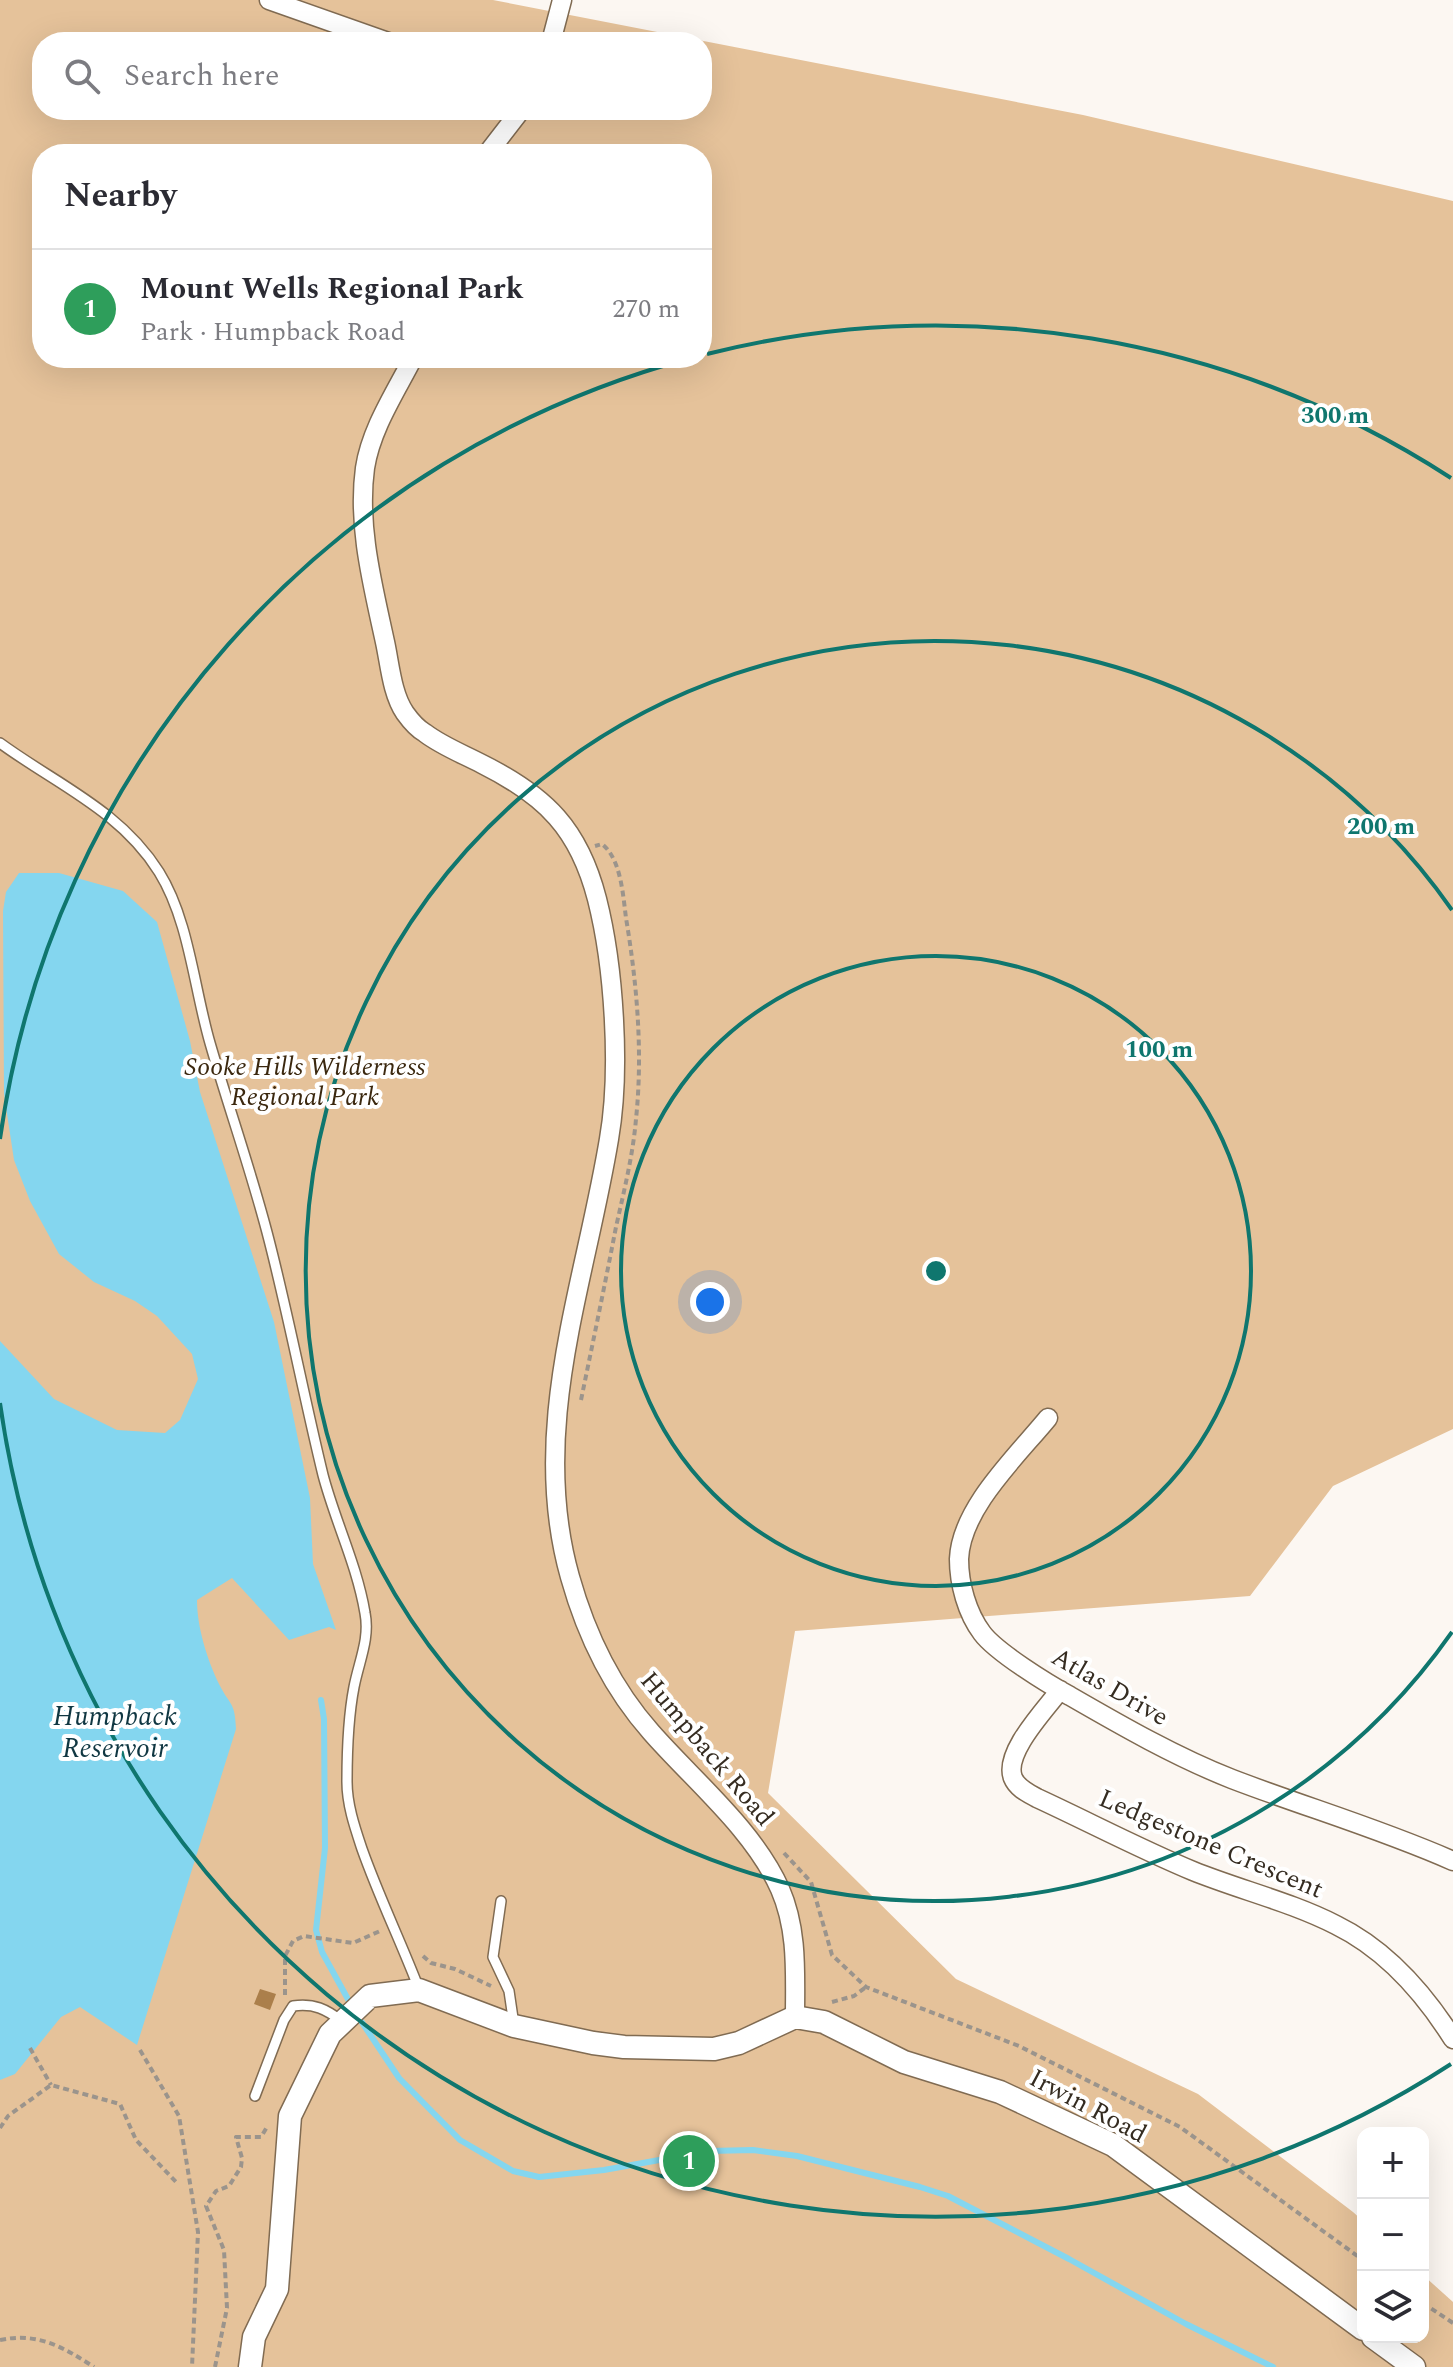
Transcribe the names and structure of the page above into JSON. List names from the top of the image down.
{
  "streets": {
    "street": [
      "Atlas Drive",
      "Humpback Road",
      "Ledgestone Crescent",
      "Irwin Road"
    ]
  },
  "crossings": [
    ["Atlas Drive", "Ledgestone Crescent"],
    ["Humpback Road", "Irwin Road"]
  ],
  "water": ["Humpback Reservoir"],
  "parks": ["Sooke Hills Wilderness Regional Park"],
  "page": {
    "search": "Search here",
    "heading": "Nearby",
    "list": [
      {
        "mark": "1",
        "name": "Mount Wells Regional Park",
        "note": "Park · Humpback Road",
        "value": "270 m"
      }
    ],
    "map_buttons": ["+", "−"],
    "pins": "1"
  },
  "rings": ["300 m", "200 m", "100 m"]
}
